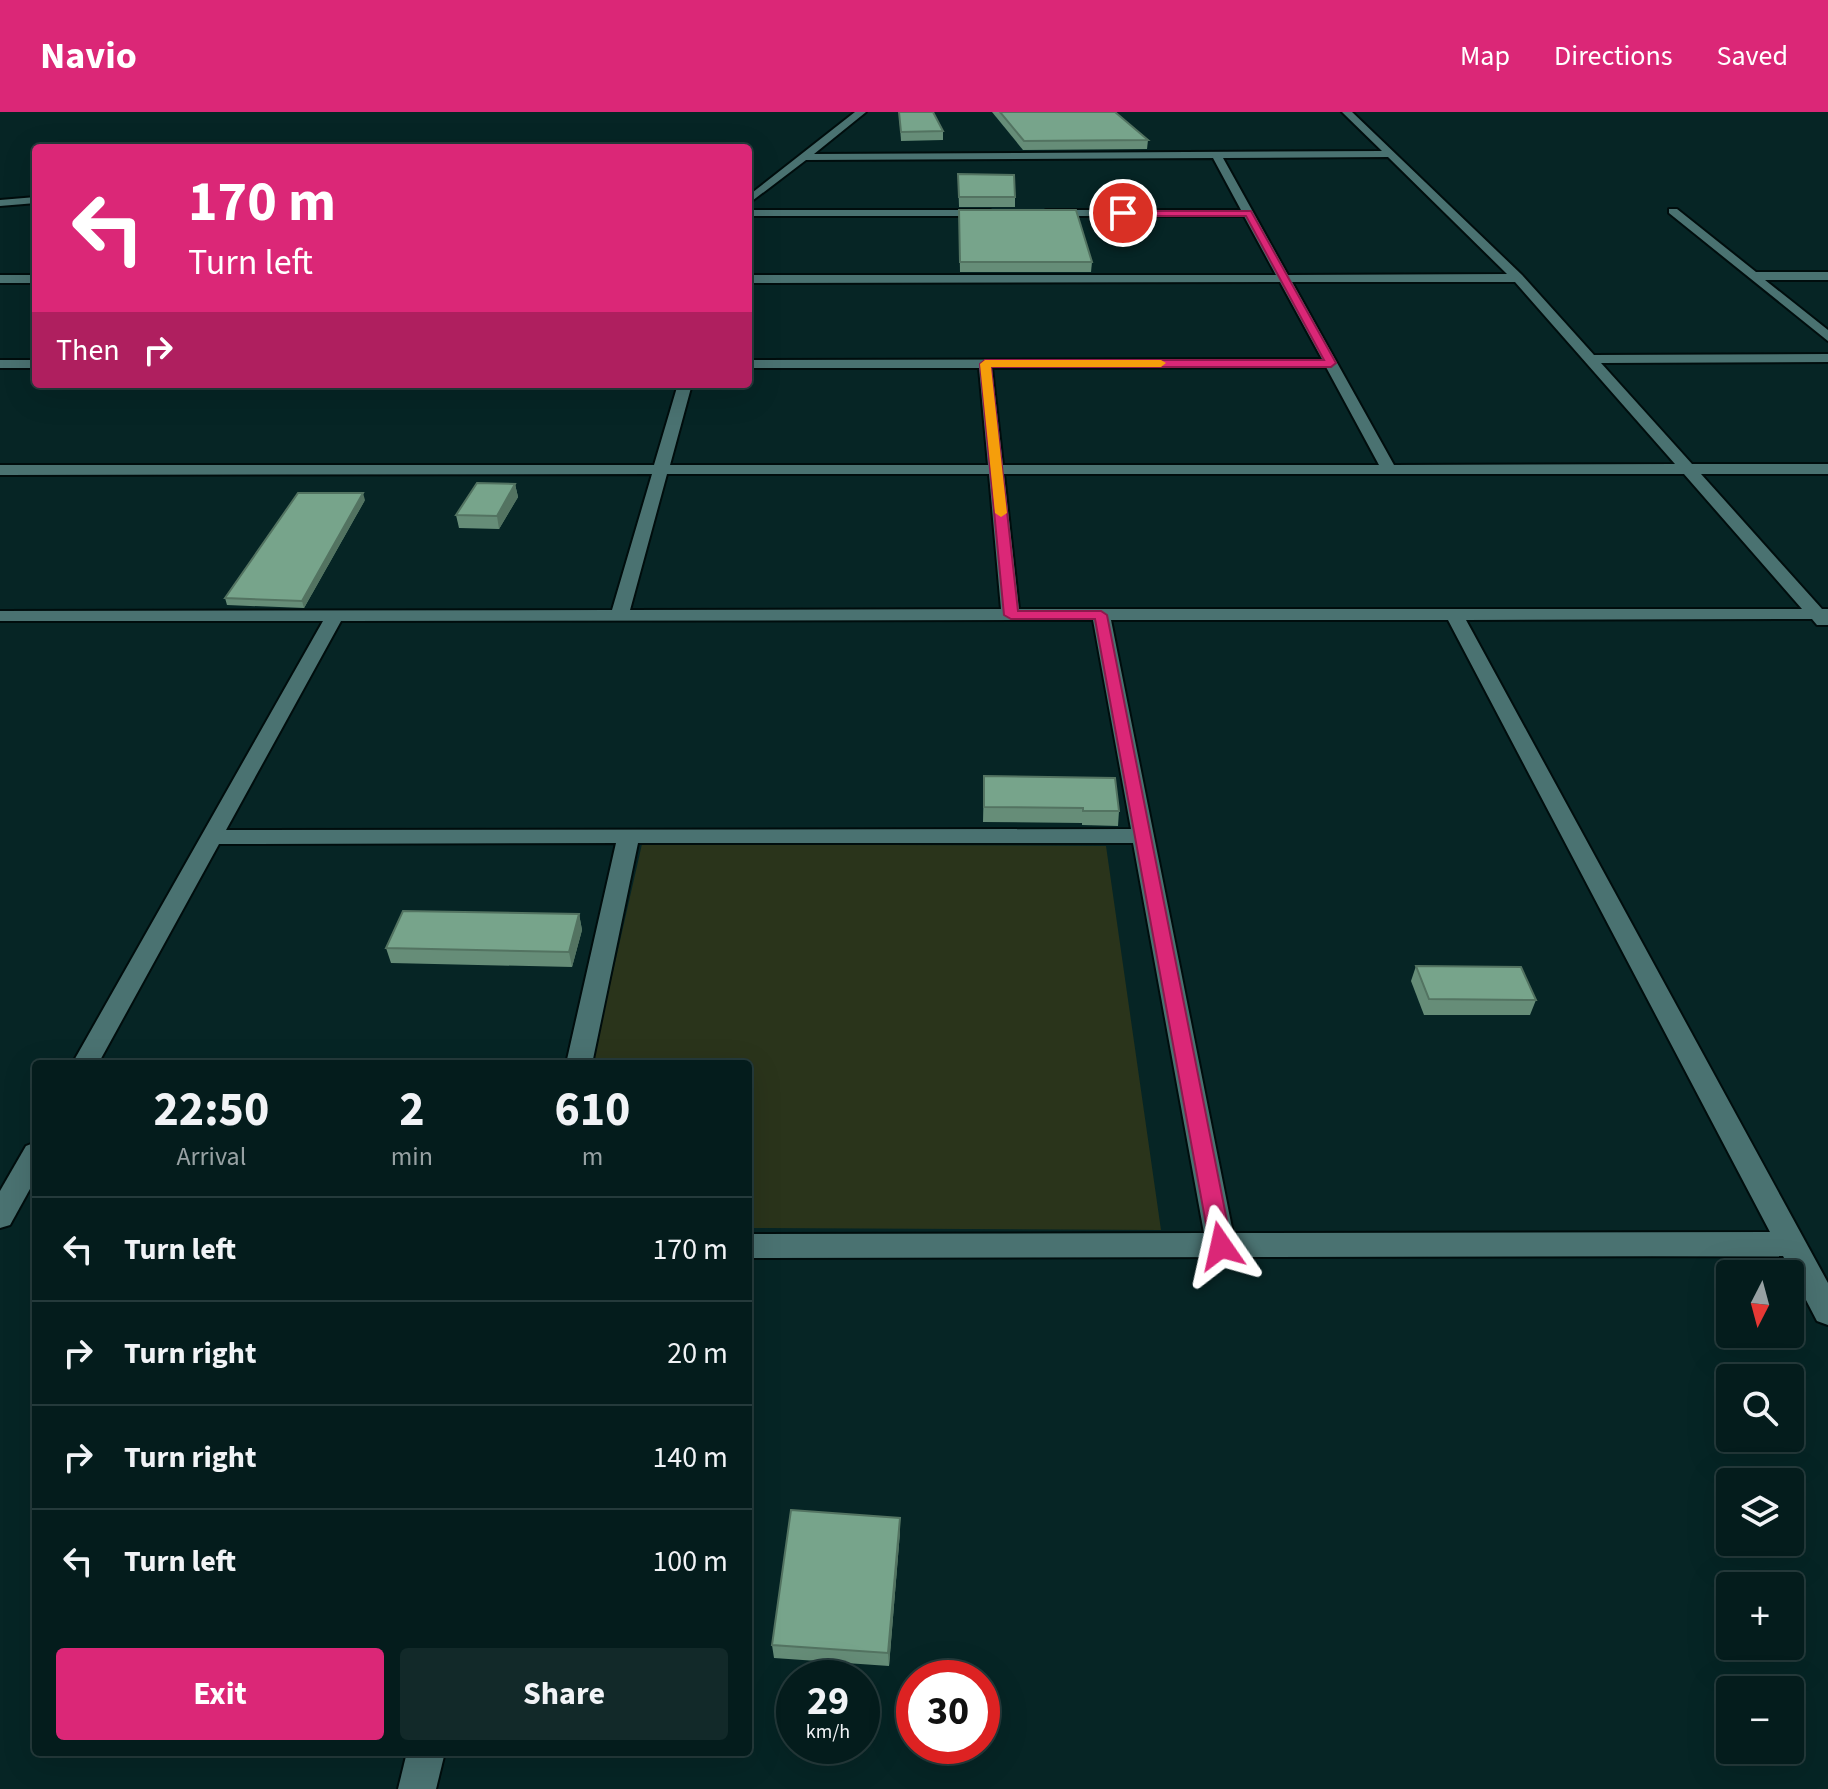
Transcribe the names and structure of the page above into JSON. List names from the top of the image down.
{
  "north": "bottom",
  "page": {
    "header": "Navio",
    "nav": ["Map", "Directions", "Saved"],
    "turn": ["170 m", "Turn left"],
    "then": "Then",
    "eta": [
      "22:50",
      "Arrival",
      "2",
      "min",
      "610",
      "m"
    ],
    "list": [
      {
        "name": "Turn left",
        "value": "170 m"
      },
      {
        "name": "Turn right",
        "value": "20 m"
      },
      {
        "name": "Turn right",
        "value": "140 m"
      },
      {
        "name": "Turn left",
        "value": "100 m"
      }
    ],
    "map_buttons": ["+", "−"],
    "buttons": ["Exit", "Share"],
    "speed": "29 km/h",
    "limit": "30"
  }
}
